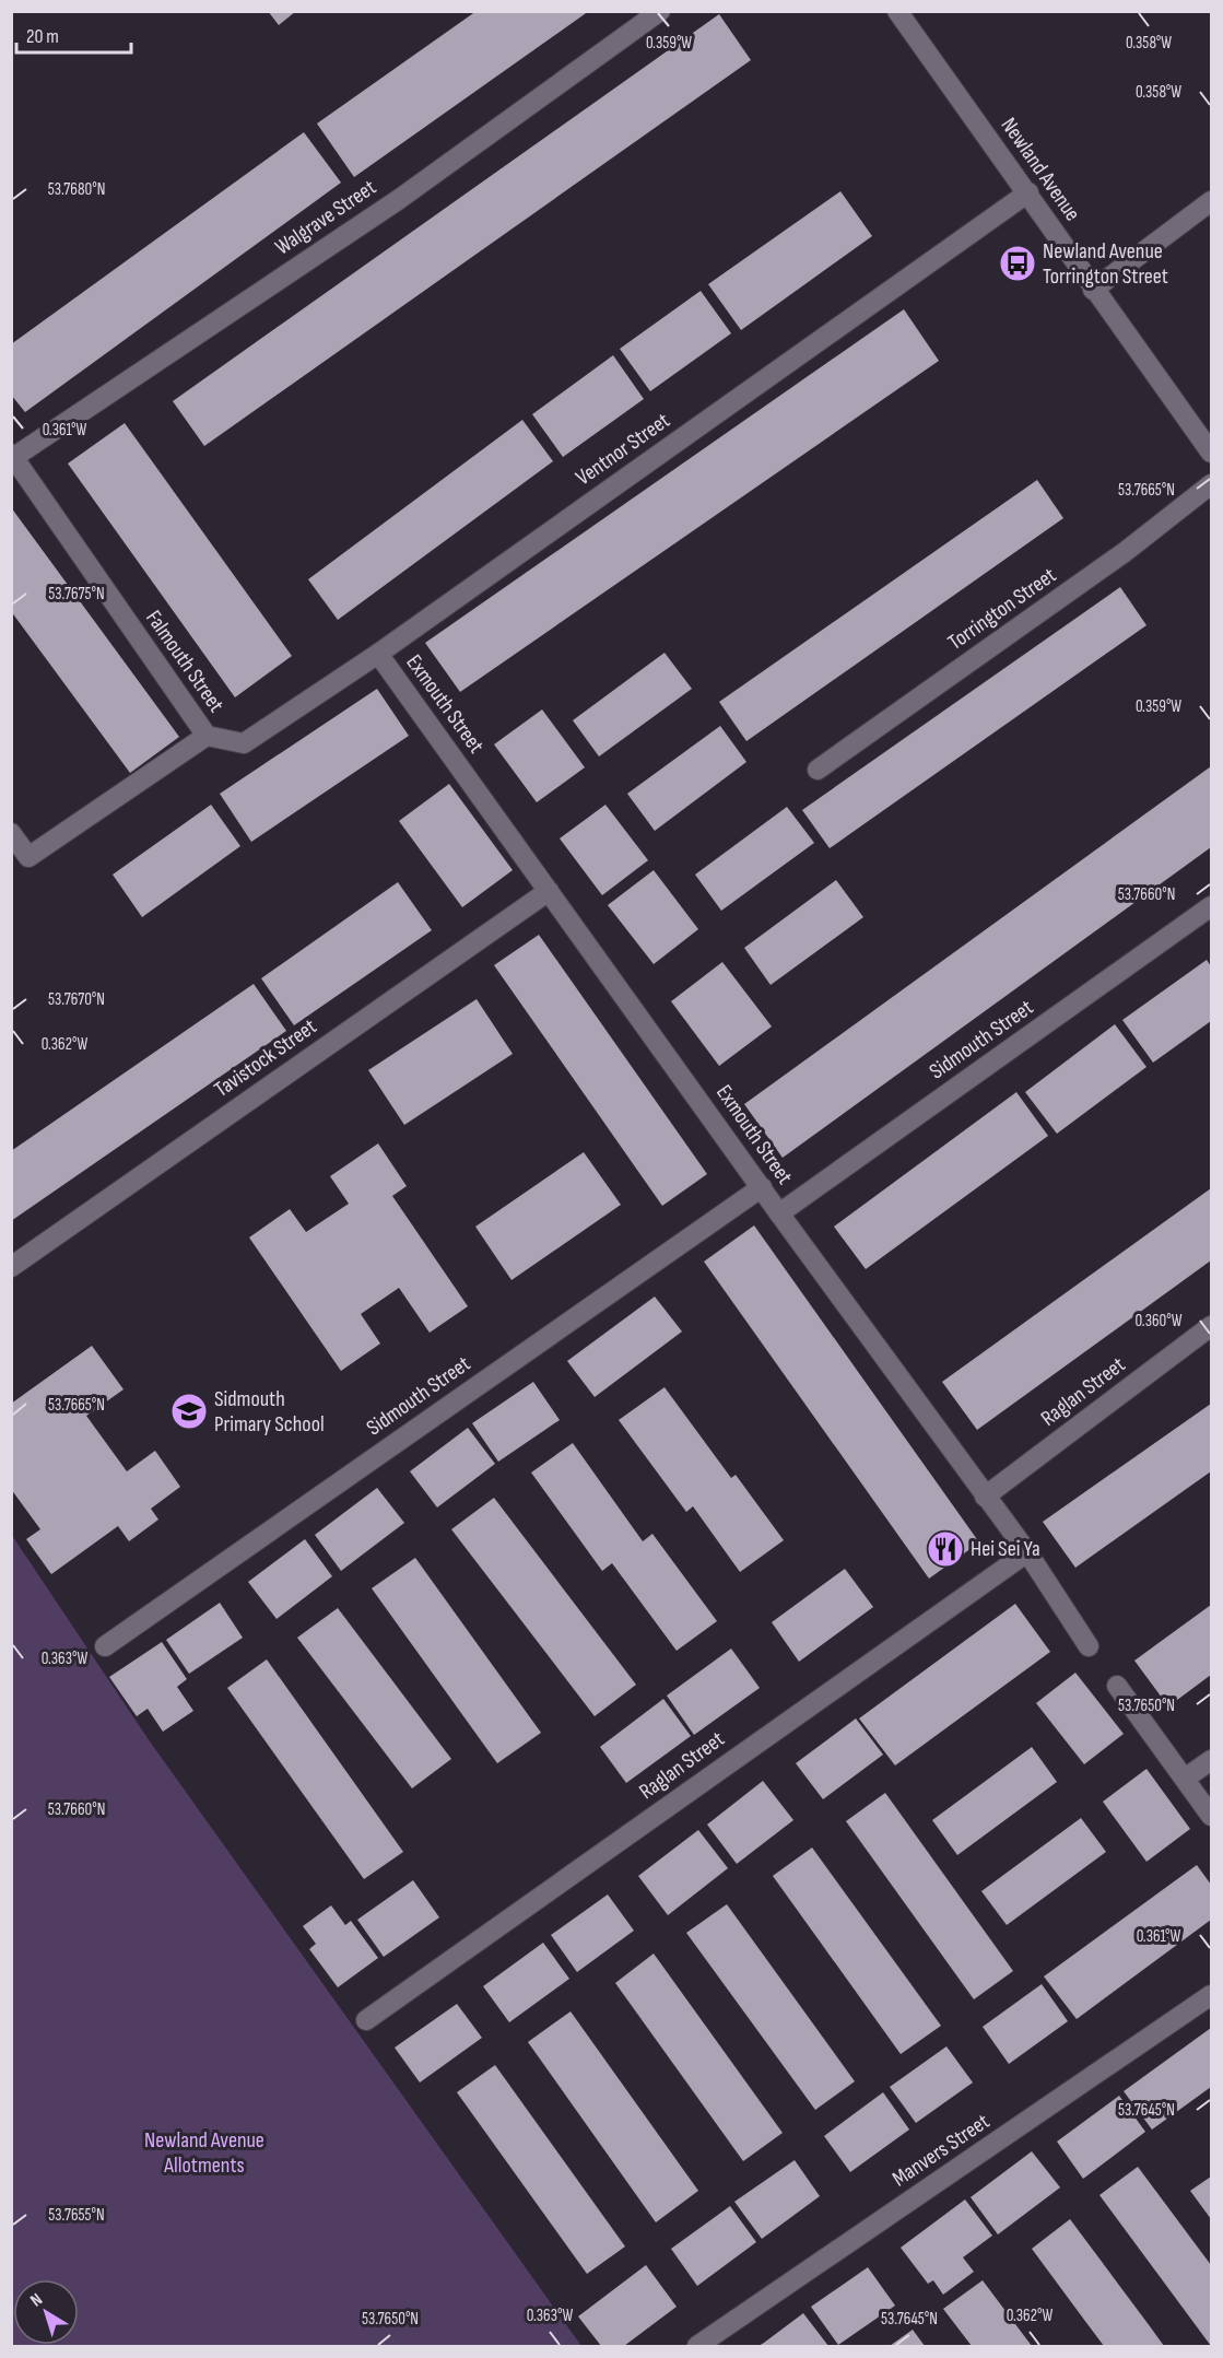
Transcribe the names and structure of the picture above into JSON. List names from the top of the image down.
{
  "streets": {
    "street": [
      "Newland Avenue",
      "Walgrave Street",
      "Ventnor Street",
      "Torrington Street",
      "Falmouth Street",
      "Exmouth Street",
      "Sidmouth Street",
      "Tavistock Street",
      "Raglan Street",
      "Manvers Street"
    ]
  },
  "crossings": [
    ["Newland Avenue", "Ventnor Street"],
    ["Walgrave Street", "Falmouth Street"],
    ["Ventnor Street", "Falmouth Street"],
    ["Ventnor Street", "Exmouth Street"],
    ["Exmouth Street", "Sidmouth Street"],
    ["Exmouth Street", "Tavistock Street"],
    ["Exmouth Street", "Raglan Street"]
  ],
  "parks": ["Newland Avenue Allotments"],
  "places": {
    "bus stop": ["Newland Avenue Torrington Street"],
    "school or university": ["Sidmouth Primary School"],
    "restaurant": ["Hei Sei Ya"]
  },
  "scale_bar": "20 m",
  "north": "top left",
  "coordinates": [
    "0.358°W",
    "0.359°W",
    "53.7680°N",
    "0.361°W",
    "53.7665°N",
    "53.7675°N",
    "53.7660°N",
    "53.7670°N",
    "0.362°W",
    "0.360°W",
    "0.363°W",
    "53.7650°N",
    "53.7645°N",
    "53.7655°N"
  ]
}
